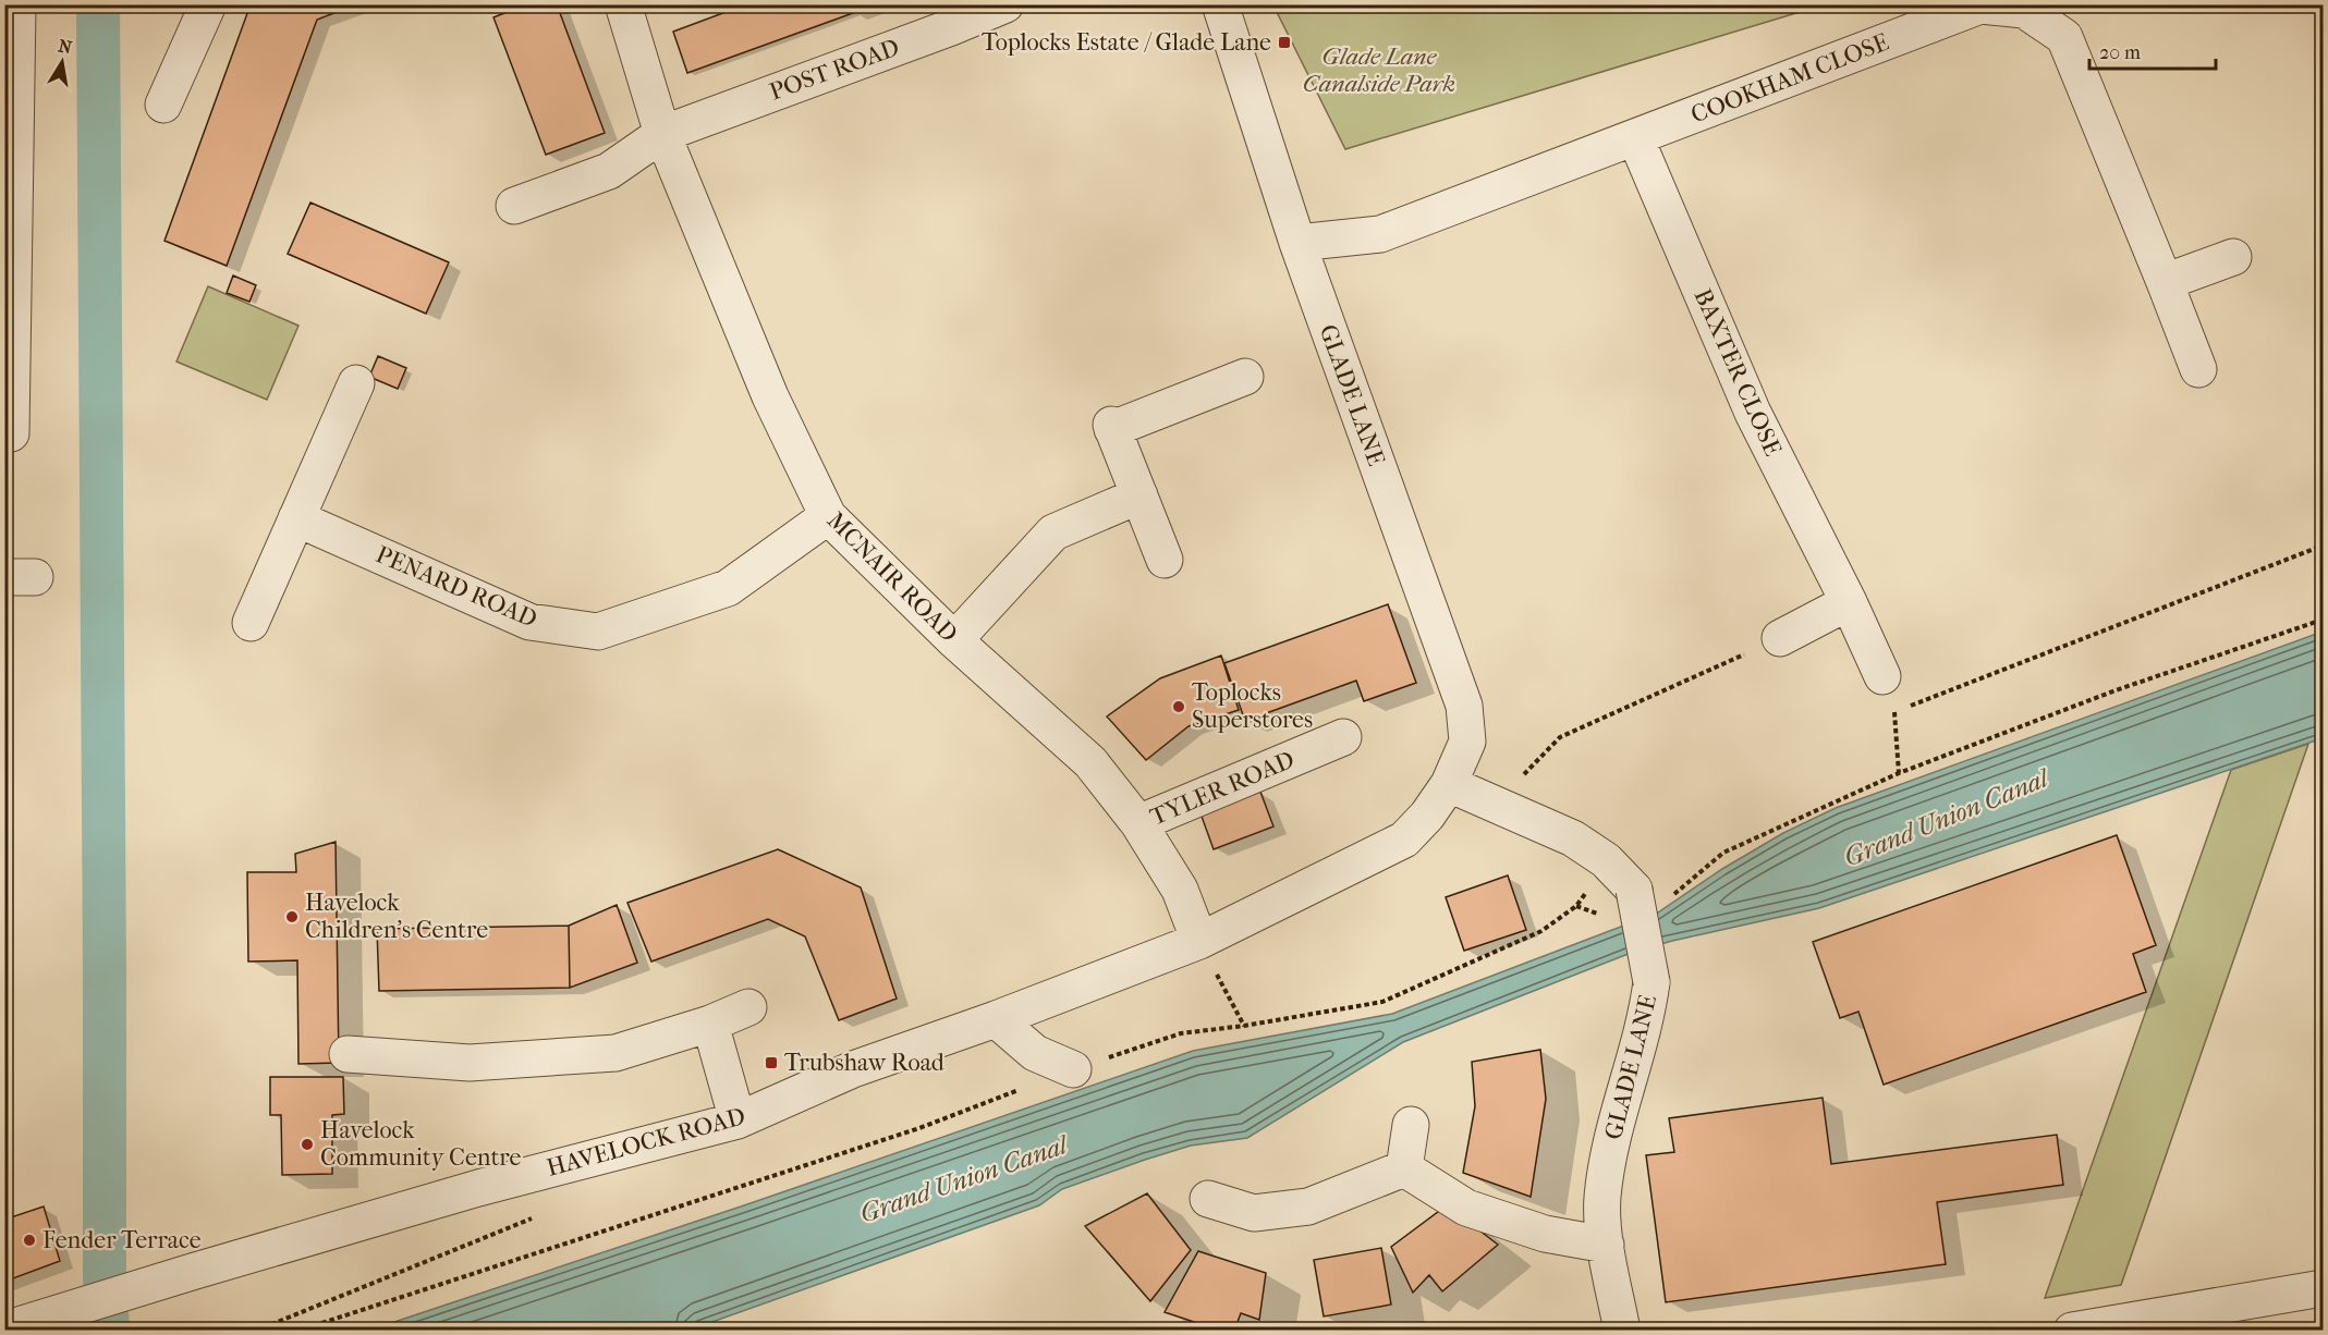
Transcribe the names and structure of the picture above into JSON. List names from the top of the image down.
{
  "streets": {
    "street": [
      "POST ROAD",
      "COOKHAM CLOSE",
      "BAXTER CLOSE",
      "GLADE LANE",
      "MCNAIR ROAD",
      "PENARD ROAD",
      "TYLER ROAD",
      "HAVELOCK ROAD"
    ]
  },
  "crossings": [
    ["POST ROAD", "MCNAIR ROAD"],
    ["COOKHAM CLOSE", "BAXTER CLOSE"],
    ["COOKHAM CLOSE", "GLADE LANE"],
    ["GLADE LANE", "MCNAIR ROAD"],
    ["GLADE LANE", "HAVELOCK ROAD"],
    ["MCNAIR ROAD", "PENARD ROAD"],
    ["MCNAIR ROAD", "TYLER ROAD"],
    ["MCNAIR ROAD", "HAVELOCK ROAD"]
  ],
  "water": ["Grand Union Canal"],
  "parks": ["Glade Lane Canalside Park"],
  "places": {
    "transit": ["Toplocks Estate / Glade Lane", "Trubshaw Road"],
    "other": [
      "Toplocks Superstores",
      "Havelock Children's Centre",
      "Havelock Community Centre",
      "Fender Terrace"
    ]
  },
  "scale_bar": "20 m",
  "north": "top"
}
